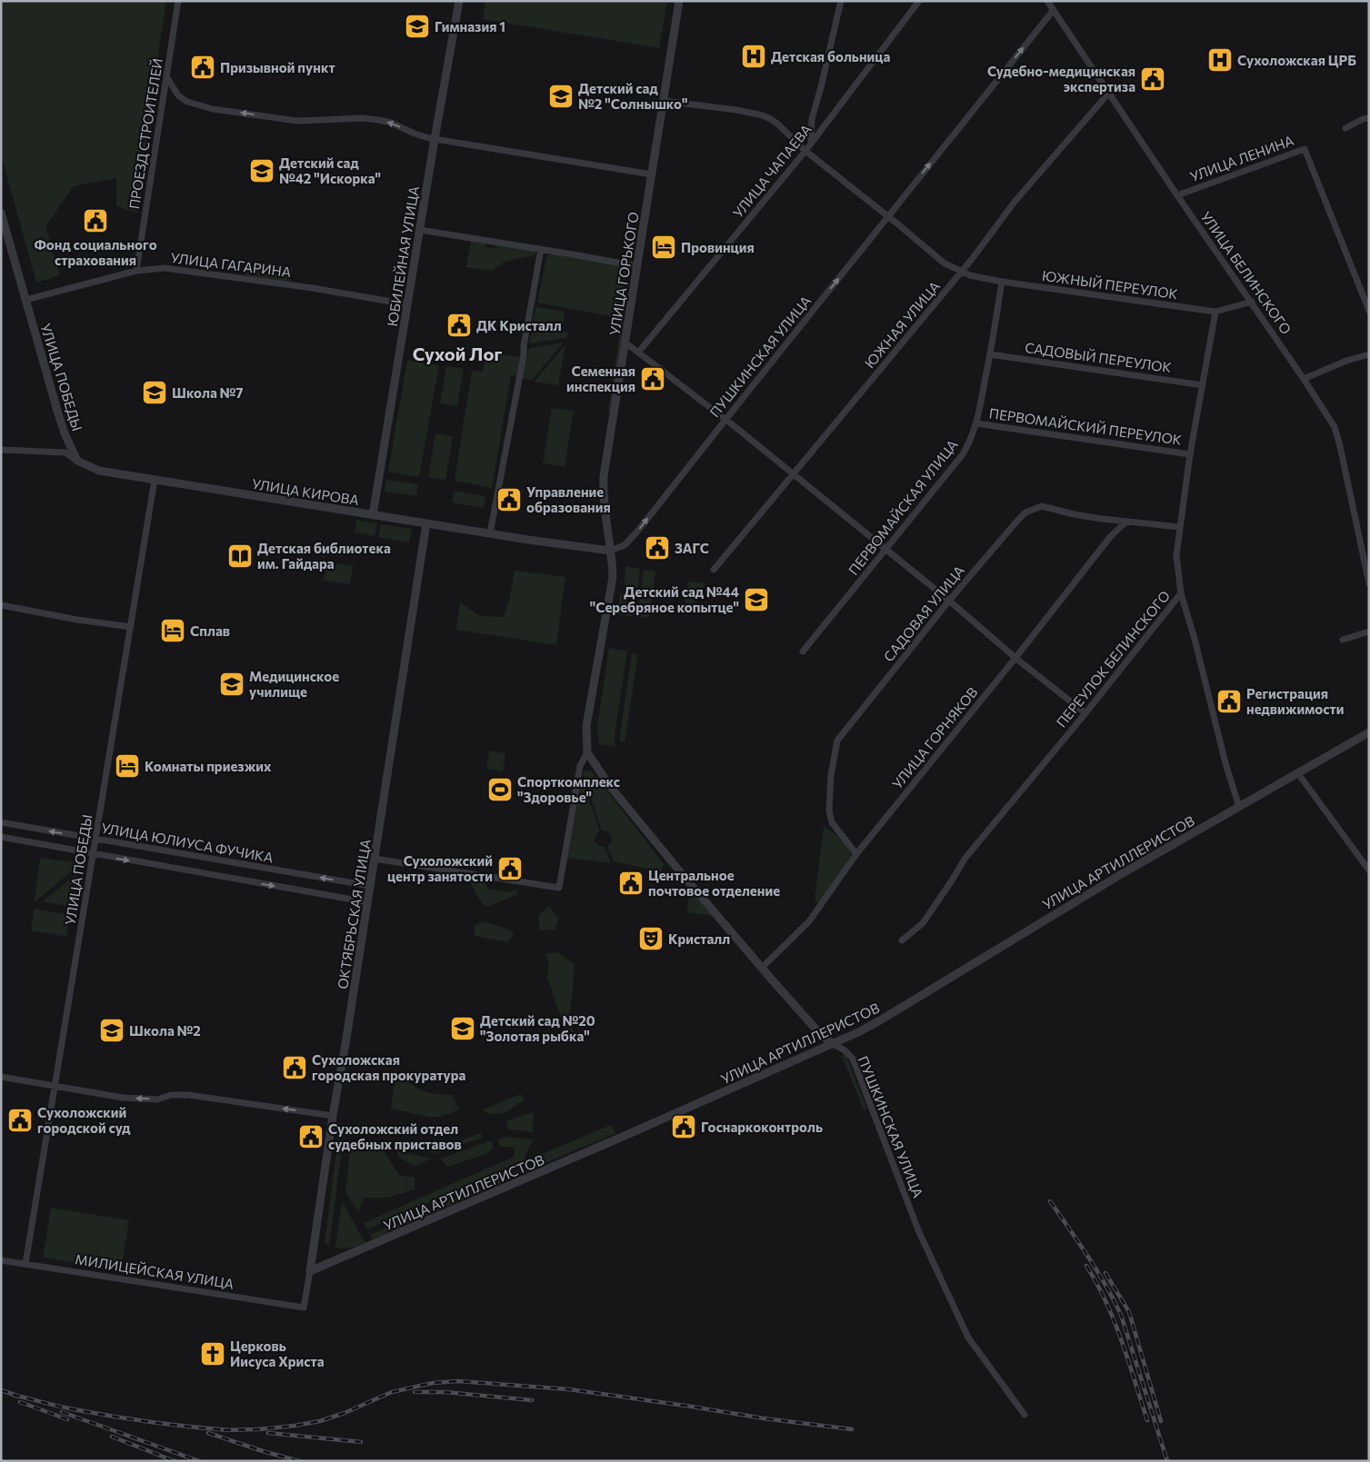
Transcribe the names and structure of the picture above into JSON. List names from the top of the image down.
{
  "streets": {
    "street": [
      "ПРОЕЗД СТРОИТЕЛЕЙ",
      "УЛИЦА ЛЕНИНА",
      "УЛИЦА ЧАПАЕВА",
      "ЮБИЛЕЙНАЯ УЛИЦА",
      "УЛИЦА ГАГАРИНА",
      "УЛИЦА БЕЛИНСКОГО",
      "УЛИЦА ГОРЬКОГО",
      "ЮЖНЫЙ ПЕРЕУЛОК",
      "ЮЖНАЯ УЛИЦА",
      "ПУШКИНСКАЯ УЛИЦА",
      "САДОВЫЙ ПЕРЕУЛОК",
      "УЛИЦА ПОБЕДЫ",
      "ПЕРВОМАЙСКИЙ ПЕРЕУЛОК",
      "УЛИЦА КИРОВА",
      "ПЕРВОМАЙСКАЯ УЛИЦА",
      "САДОВАЯ УЛИЦА",
      "ПЕРЕУЛОК БЕЛИНСКОГО",
      "УЛИЦА ГОРНЯКОВ",
      "УЛИЦА ЮЛИУСА ФУЧИКА",
      "УЛИЦА АРТИЛЛЕРИСТОВ",
      "ОКТЯБРЬСКАЯ УЛИЦА",
      "МИЛИЦЕЙСКАЯ УЛИЦА"
    ]
  },
  "crossings": [
    ["ПРОЕЗД СТРОИТЕЛЕЙ", "УЛИЦА ГАГАРИНА"],
    ["УЛИЦА ЛЕНИНА", "УЛИЦА БЕЛИНСКОГО"],
    ["УЛИЦА ЧАПАЕВА", "ЮЖНЫЙ ПЕРЕУЛОК"],
    ["ЮБИЛЕЙНАЯ УЛИЦА", "УЛИЦА ГАГАРИНА"],
    ["ЮБИЛЕЙНАЯ УЛИЦА", "УЛИЦА КИРОВА"],
    ["УЛИЦА ГАГАРИНА", "УЛИЦА ПОБЕДЫ"],
    ["УЛИЦА БЕЛИНСКОГО", "ЮЖНАЯ УЛИЦА"],
    ["УЛИЦА БЕЛИНСКОГО", "ПУШКИНСКАЯ УЛИЦА"],
    ["УЛИЦА ГОРЬКОГО", "ЮЖНЫЙ ПЕРЕУЛОК"],
    ["УЛИЦА ГОРЬКОГО", "ПУШКИНСКАЯ УЛИЦА"],
    ["УЛИЦА ГОРЬКОГО", "УЛИЦА КИРОВА"],
    ["ЮЖНЫЙ ПЕРЕУЛОК", "ЮЖНАЯ УЛИЦА"],
    ["ЮЖНЫЙ ПЕРЕУЛОК", "ПУШКИНСКАЯ УЛИЦА"],
    ["ЮЖНЫЙ ПЕРЕУЛОК", "ПЕРВОМАЙСКАЯ УЛИЦА"],
    ["ЮЖНЫЙ ПЕРЕУЛОК", "ПЕРЕУЛОК БЕЛИНСКОГО"],
    ["ПУШКИНСКАЯ УЛИЦА", "УЛИЦА КИРОВА"],
    ["ПУШКИНСКАЯ УЛИЦА", "УЛИЦА ГОРНЯКОВ"],
    ["ПУШКИНСКАЯ УЛИЦА", "УЛИЦА АРТИЛЛЕРИСТОВ"],
    ["САДОВЫЙ ПЕРЕУЛОК", "ПЕРВОМАЙСКАЯ УЛИЦА"],
    ["САДОВЫЙ ПЕРЕУЛОК", "ПЕРЕУЛОК БЕЛИНСКОГО"],
    ["УЛИЦА ПОБЕДЫ", "УЛИЦА КИРОВА"],
    ["УЛИЦА ПОБЕДЫ", "УЛИЦА ЮЛИУСА ФУЧИКА"],
    ["УЛИЦА ПОБЕДЫ", "МИЛИЦЕЙСКАЯ УЛИЦА"],
    ["ПЕРВОМАЙСКИЙ ПЕРЕУЛОК", "ПЕРВОМАЙСКАЯ УЛИЦА"],
    ["ПЕРВОМАЙСКИЙ ПЕРЕУЛОК", "ПЕРЕУЛОК БЕЛИНСКОГО"],
    ["УЛИЦА КИРОВА", "ОКТЯБРЬСКАЯ УЛИЦА"],
    ["САДОВАЯ УЛИЦА", "УЛИЦА ГОРНЯКОВ"],
    ["УЛИЦА ЮЛИУСА ФУЧИКА", "ОКТЯБРЬСКАЯ УЛИЦА"],
    ["УЛИЦА АРТИЛЛЕРИСТОВ", "ОКТЯБРЬСКАЯ УЛИЦА"],
    ["ОКТЯБРЬСКАЯ УЛИЦА", "МИЛИЦЕЙСКАЯ УЛИЦА"]
  ],
  "one_way": ["ПУШКИНСКАЯ УЛИЦА"],
  "districts": ["Сухой Лог"],
  "places": {
    "school or university": [
      "Гимназия 1",
      "Детский сад №2 \"Солнышко\"",
      "Детский сад №42 \"Искорка\"",
      "Школа №7",
      "Детский сад №44 \"Серебряное копытце\"",
      "Медицинское училище",
      "Детский сад №20 \"Золотая рыбка\"",
      "Школа №2"
    ],
    "hospital": ["Детская больница", "Сухоложская ЦРБ"],
    "public building": [
      "Призывной пункт",
      "Судебно-медицинская экспертиза",
      "Фонд социального страхования",
      "ДК Кристалл",
      "Семенная инспекция",
      "Управление образования",
      "ЗАГС",
      "Регистрация недвижимости",
      "Сухоложский центр занятости",
      "Центральное почтовое отделение",
      "Сухоложская городская прокуратура",
      "Сухоложский городской суд",
      "Госнаркоконтроль",
      "Сухоложский отдел судебных приставов"
    ],
    "hotel": ["Провинция", "Сплав", "Комнаты приезжих"],
    "library": ["Детская библиотека им. Гайдара"],
    "sports": ["Спорткомплекс \"Здоровье\""],
    "theatre": ["Кристалл"],
    "church": ["Церковь Иисуса Христа"]
  }
}
